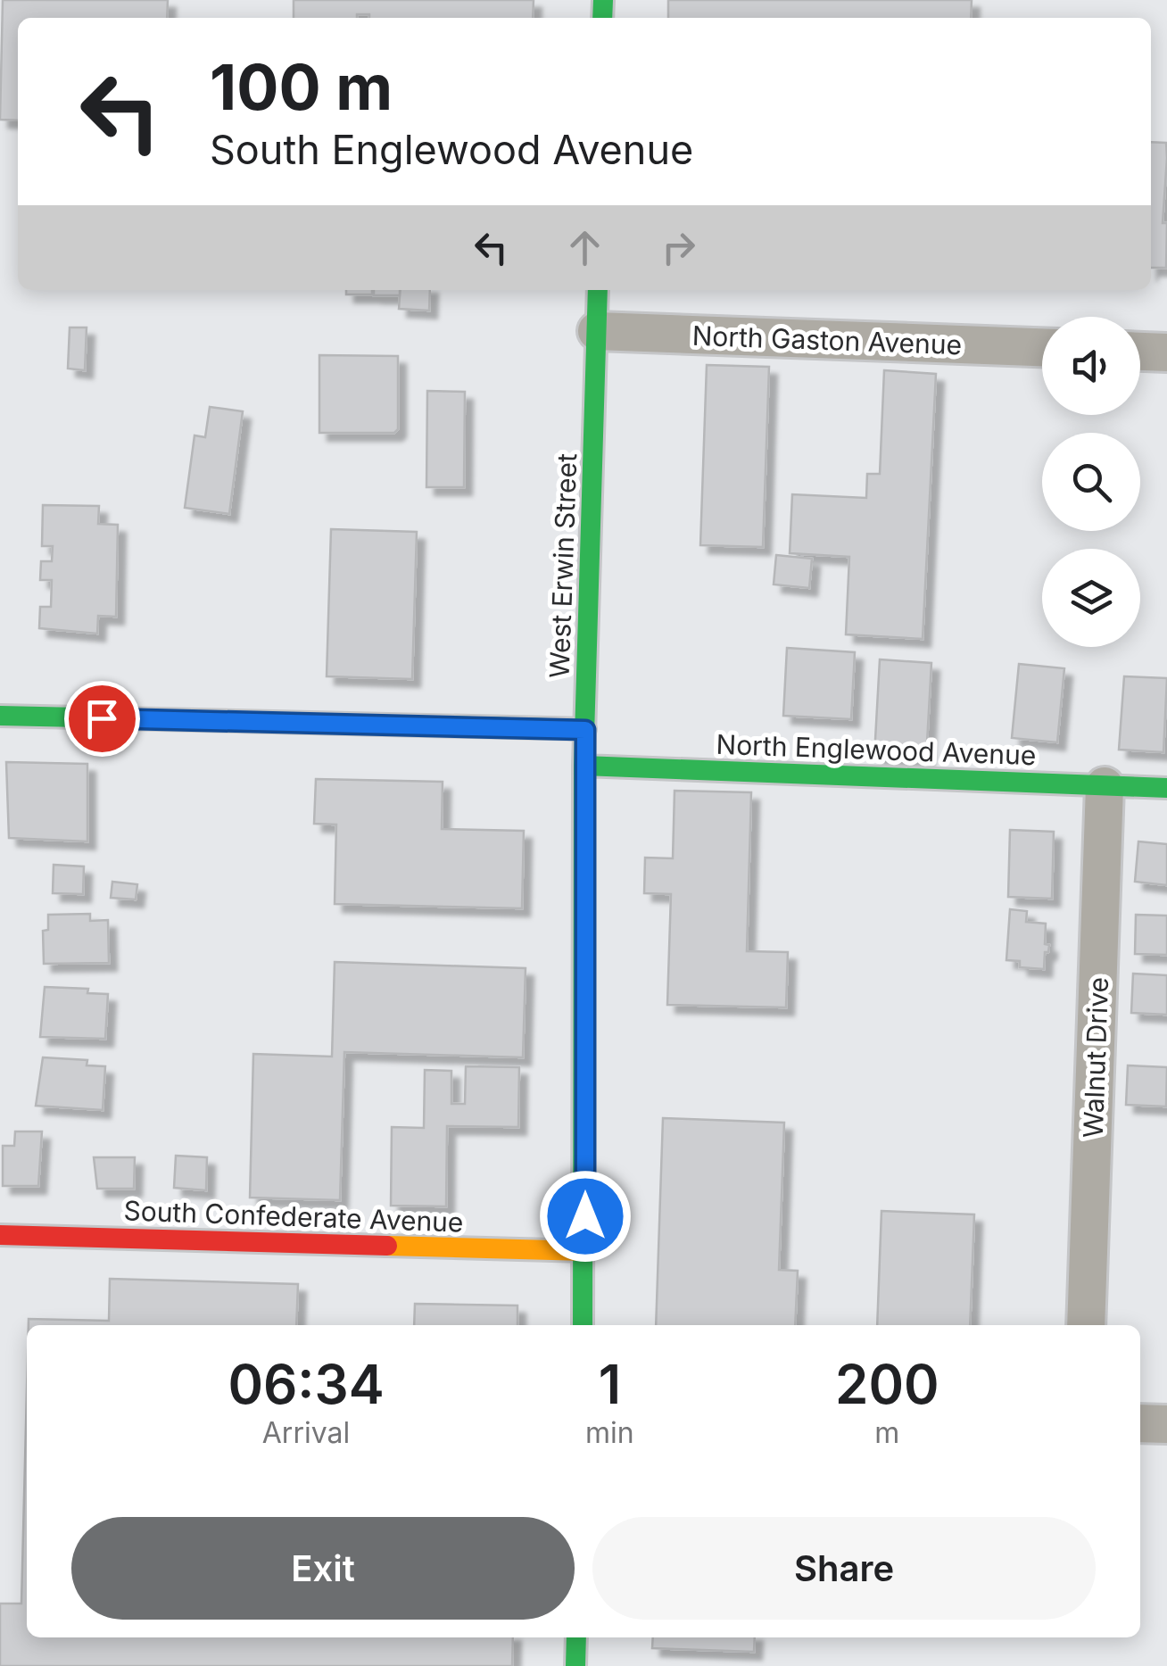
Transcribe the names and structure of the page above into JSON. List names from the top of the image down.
{
  "streets": {
    "street": [
      "North Gaston Avenue",
      "West Erwin Street",
      "North Englewood Avenue",
      "Walnut Drive",
      "South Confederate Avenue"
    ]
  },
  "crossings": [
    ["North Gaston Avenue", "West Erwin Street"],
    ["West Erwin Street", "North Englewood Avenue"],
    ["West Erwin Street", "South Confederate Avenue"],
    ["North Englewood Avenue", "Walnut Drive"]
  ],
  "page": {
    "turn": ["100 m", "South Englewood Avenue"],
    "eta": [
      "06:34",
      "Arrival",
      "1",
      "min",
      "200",
      "m"
    ],
    "buttons": ["Exit", "Share"]
  }
}
